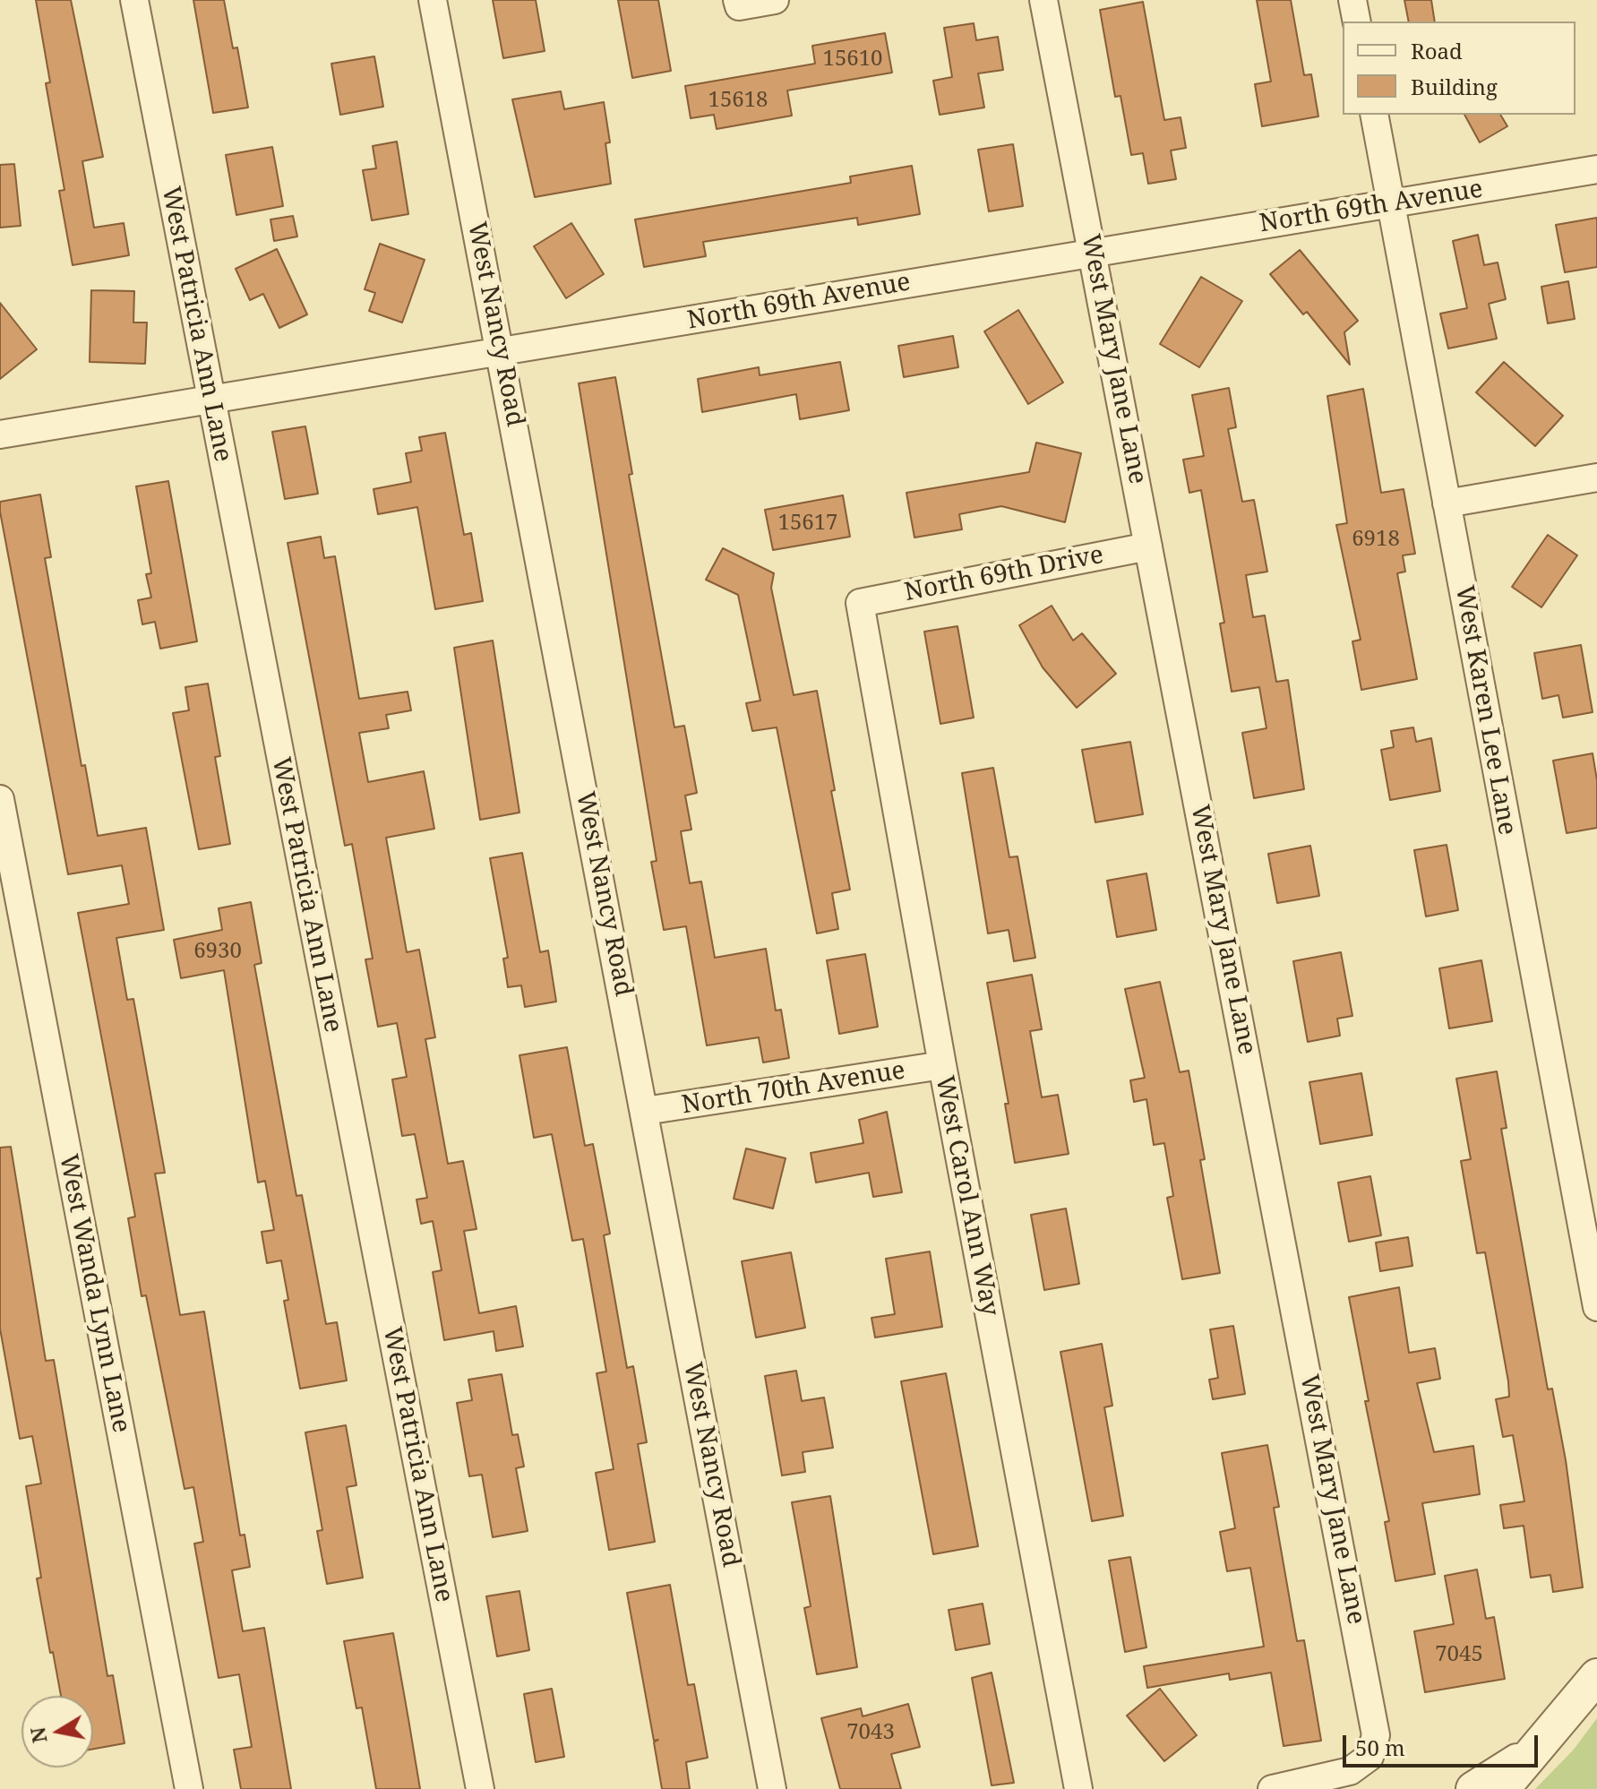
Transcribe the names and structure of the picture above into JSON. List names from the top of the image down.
{
  "streets": {
    "street": [
      "North 69th Avenue",
      "West Patricia Ann Lane",
      "West Nancy Road",
      "West Mary Jane Lane",
      "North 69th Drive",
      "West Karen Lee Lane",
      "North 70th Avenue",
      "West Carol Ann Way",
      "West Wanda Lynn Lane"
    ]
  },
  "crossings": [
    ["North 69th Avenue", "West Patricia Ann Lane"],
    ["North 69th Avenue", "West Nancy Road"],
    ["North 69th Avenue", "West Mary Jane Lane"],
    ["North 69th Avenue", "West Karen Lee Lane"],
    ["West Nancy Road", "North 70th Avenue"],
    ["West Mary Jane Lane", "North 69th Drive"],
    ["North 69th Drive", "West Carol Ann Way"],
    ["North 70th Avenue", "West Carol Ann Way"]
  ],
  "house_numbers": [
    "15610",
    "15618",
    "15617",
    "6918",
    "6930",
    "7045",
    "7043"
  ],
  "legend": ["Road", "Building"],
  "scale_bar": "50 m",
  "north": "left"
}
